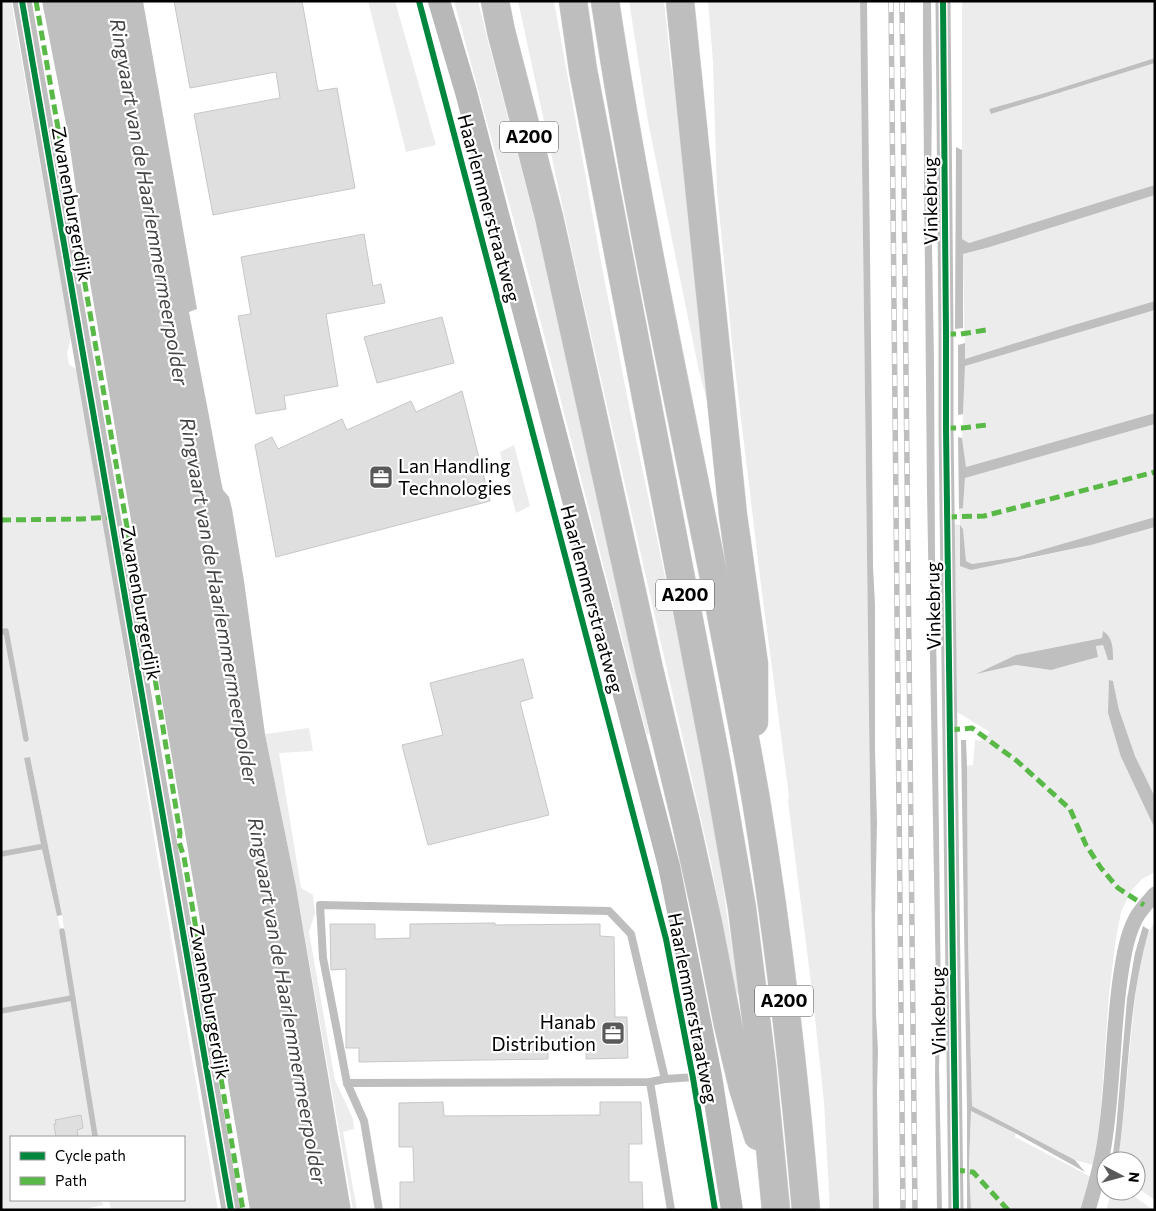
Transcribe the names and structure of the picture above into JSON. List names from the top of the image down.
{
  "streets": {
    "highway": ["A200"],
    "main road": ["Haarlemmerstraatweg"],
    "street": ["Vinkebrug", "Zwanenburgerdijk"]
  },
  "water": ["Ringvaart van de Haarlemmermeerpolder"],
  "places": {
    "office": ["Lan Handling Technologies", "Hanab Distribution"]
  },
  "legend": ["Cycle path", "Path"],
  "north": "right"
}
